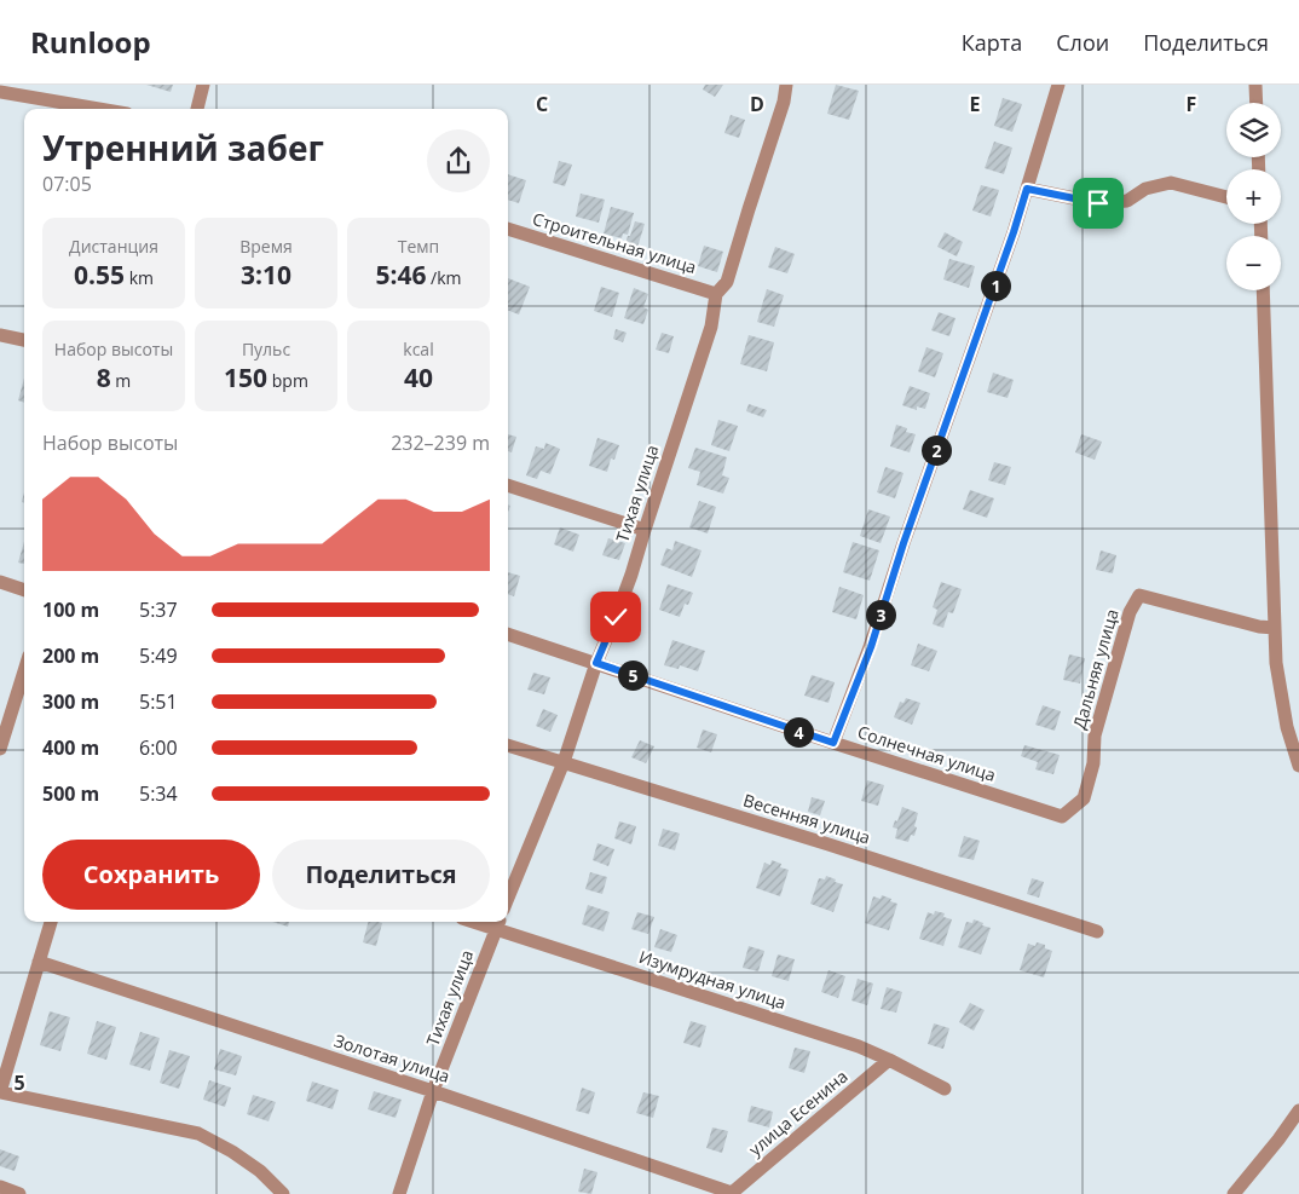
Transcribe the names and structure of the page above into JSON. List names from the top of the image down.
{
  "streets": {
    "street": [
      "Строительная улица",
      "Тихая улица",
      "Дальняя улица",
      "Солнечная улица",
      "Весенняя улица",
      "Изумрудная улица",
      "Золотая улица",
      "улица Есенина"
    ]
  },
  "crossings": [
    ["Строительная улица", "Тихая улица"],
    ["Тихая улица", "Солнечная улица"],
    ["Тихая улица", "Весенняя улица"],
    ["Тихая улица", "Изумрудная улица"],
    ["Тихая улица", "Золотая улица"],
    ["Дальняя улица", "Солнечная улица"],
    ["Изумрудная улица", "улица Есенина"],
    ["Золотая улица", "улица Есенина"]
  ],
  "page": {
    "header": "Runloop",
    "nav": ["Карта", "Слои", "Поделиться"],
    "map_buttons": ["+", "−"],
    "heading": ["Утренний забег", "07:05"],
    "stats": [
      ["Дистанция", "0.55 km"],
      ["Время", "3:10"],
      ["Темп", "5:46 /km"],
      ["Набор высоты", "8 m"],
      ["Пульс", "150 bpm"],
      ["kcal", "40"]
    ],
    "pins": [
      "1",
      "2",
      "3",
      "5",
      "4"
    ],
    "chart": ["Набор высоты", "232–239 m"],
    "list": [
      {
        "name": "100 m",
        "note": "5:37"
      },
      {
        "name": "200 m",
        "note": "5:49"
      },
      {
        "name": "300 m",
        "note": "5:51"
      },
      {
        "name": "400 m",
        "note": "6:00"
      },
      {
        "name": "500 m",
        "note": "5:34"
      }
    ],
    "buttons": ["Сохранить", "Поделиться"]
  },
  "grid": {
    "columns": [
      "C",
      "D",
      "E",
      "F"
    ],
    "rows": ["5"]
  }
}
